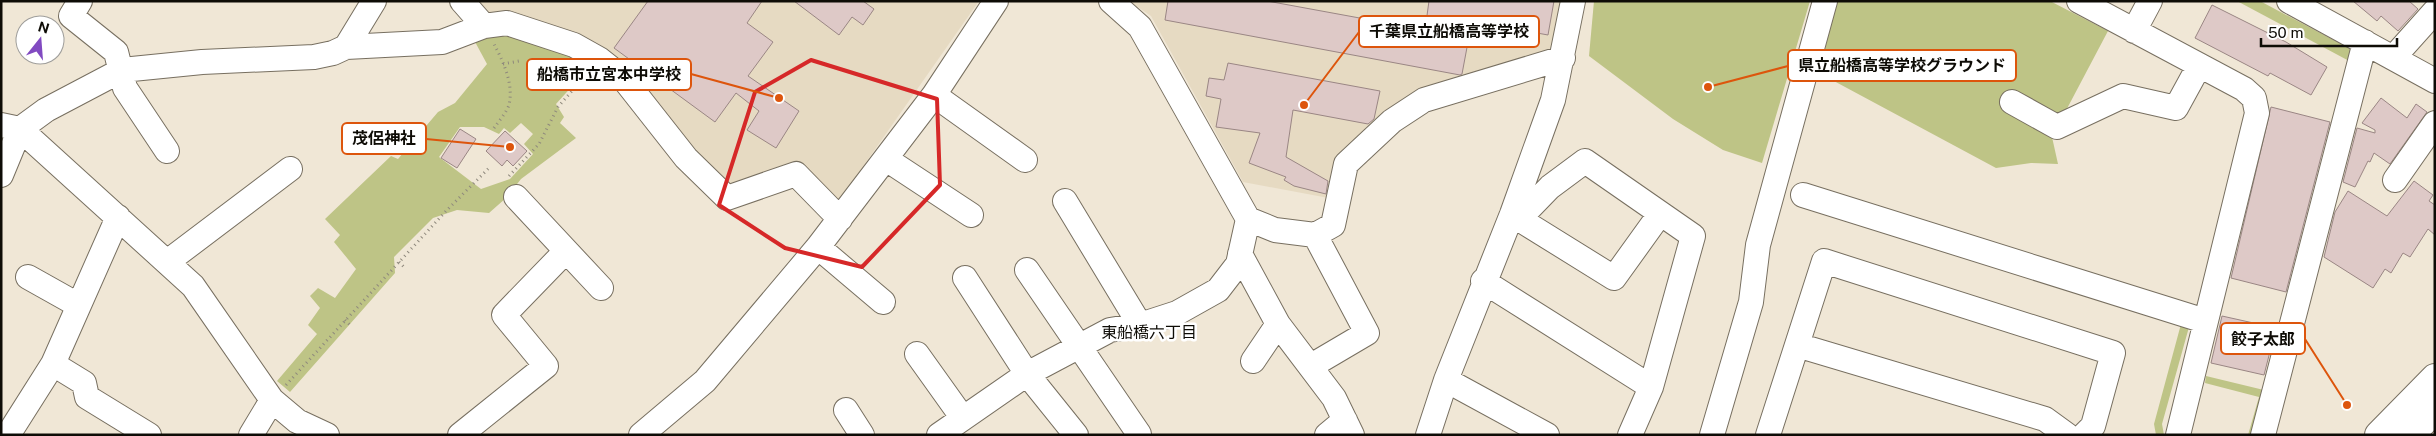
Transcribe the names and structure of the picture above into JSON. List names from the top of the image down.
{
  "districts": ["東船橋六丁目"],
  "places": [
    "県立船橋高等学校グラウンド",
    "船橋市立宮本中学校",
    "千葉県立船橋高等学校",
    "茂侶神社",
    "餃子太郎"
  ],
  "scale_bar": "50 m",
  "north": "top"
}
